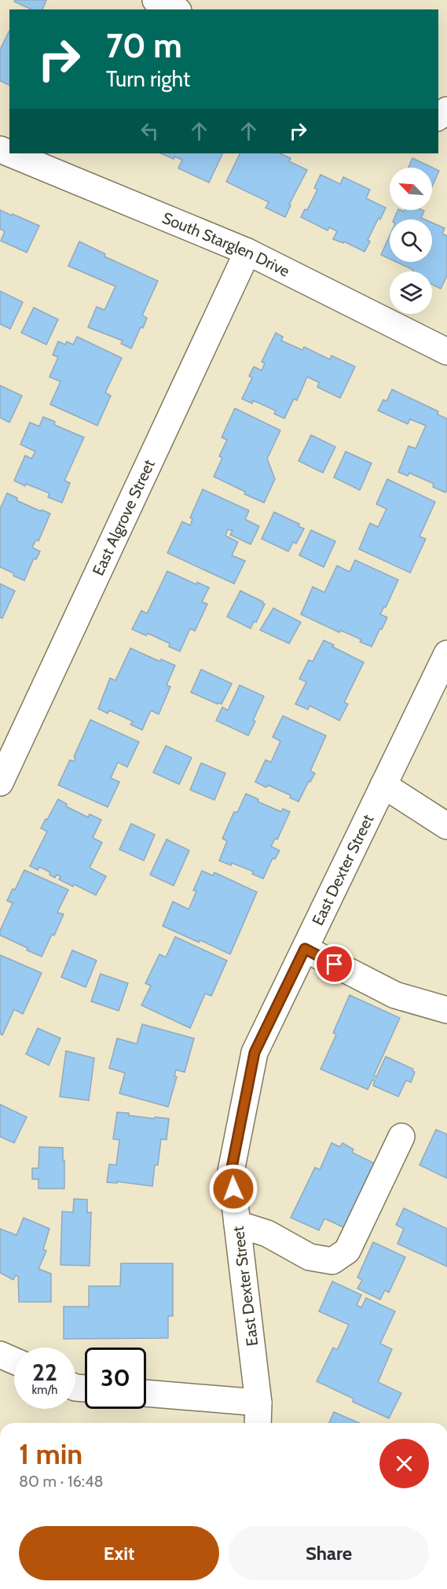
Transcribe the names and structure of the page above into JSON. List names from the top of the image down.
{
  "streets": {
    "street": ["South Starglen Drive", "East Algrove Street", "East Dexter Street"]
  },
  "crossings": [
    ["South Starglen Drive", "East Algrove Street"]
  ],
  "north": "top left",
  "page": {
    "turn": ["70 m", "Turn right"],
    "speed": "22 km/h",
    "limit": "30",
    "heading": ["1 min", "80 m · 16:48"],
    "buttons": ["Exit", "Share"]
  }
}
